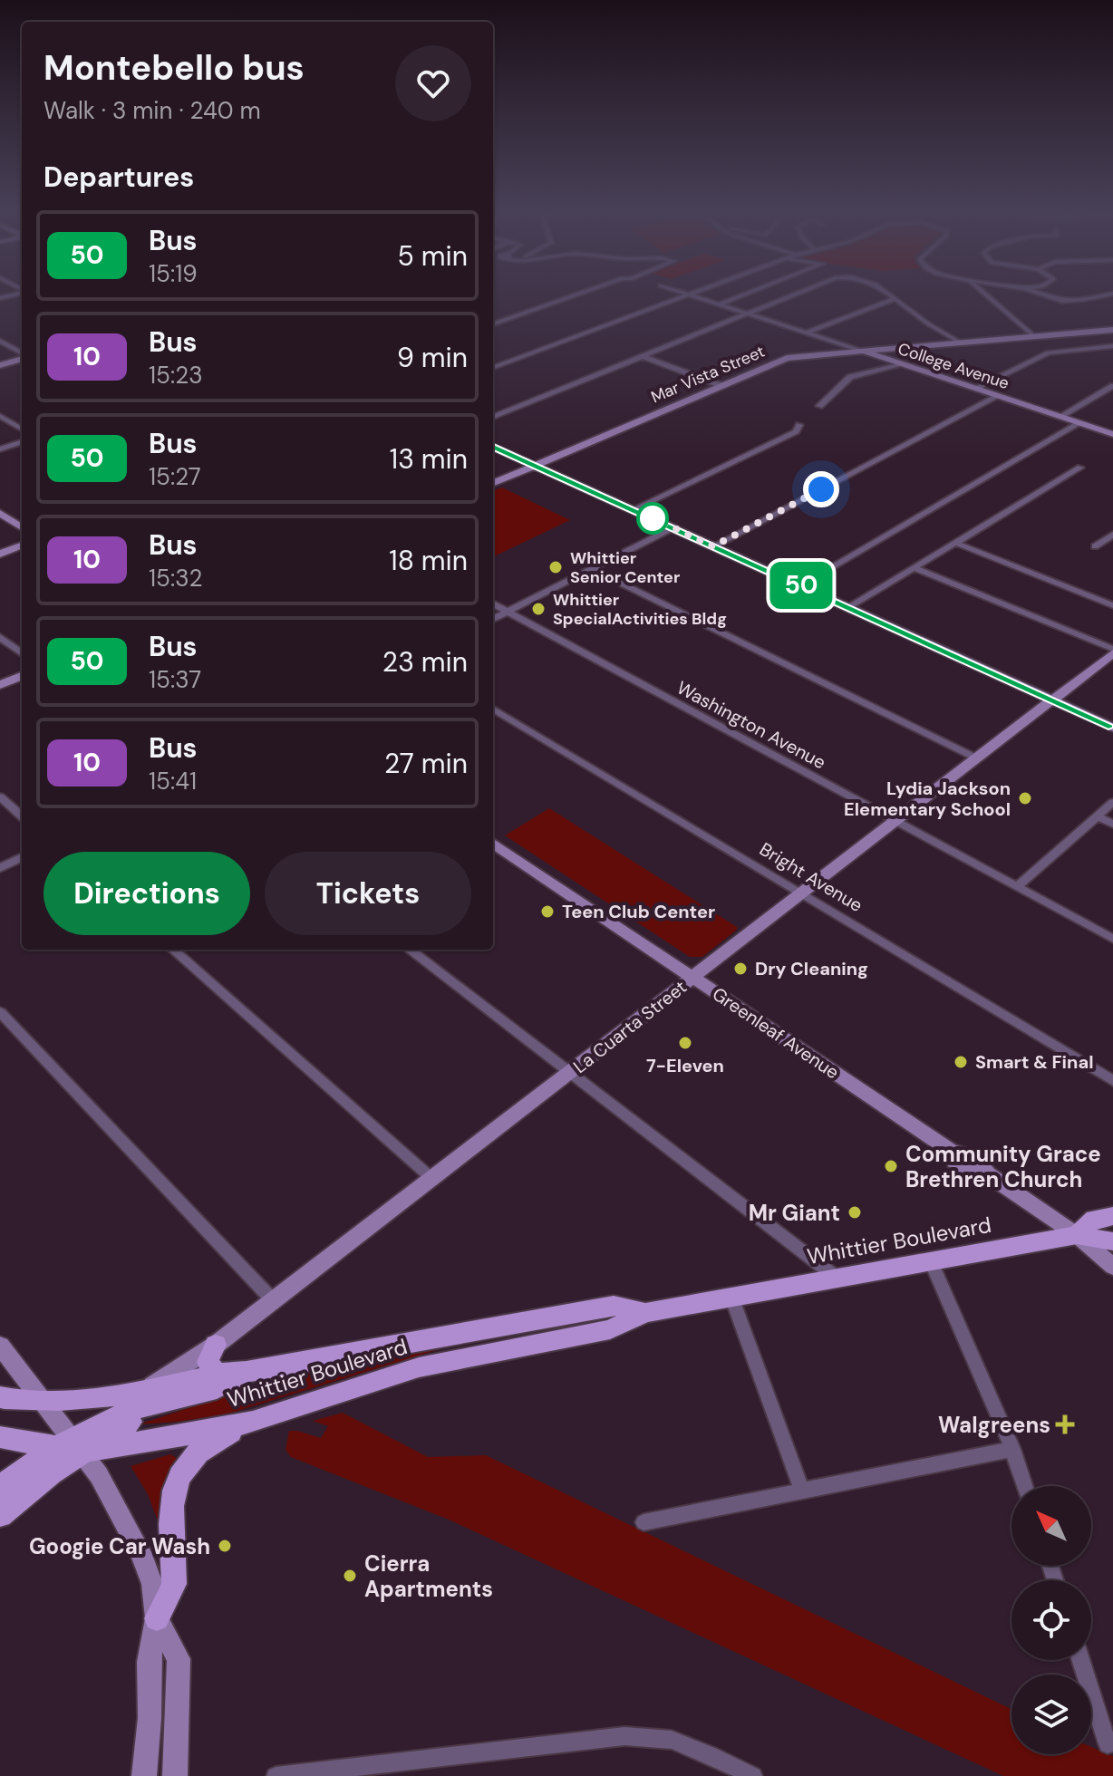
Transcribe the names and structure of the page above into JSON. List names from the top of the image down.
{
  "streets": {
    "main road": ["Whittier Boulevard"],
    "street": [
      "College Avenue",
      "Mar Vista Street",
      "Washington Avenue",
      "Bright Avenue",
      "La Cuarta Street",
      "Greenleaf Avenue"
    ]
  },
  "crossings": [
    ["College Avenue", "Mar Vista Street"],
    ["Washington Avenue", "La Cuarta Street"],
    ["Bright Avenue", "La Cuarta Street"],
    ["La Cuarta Street", "Greenleaf Avenue"],
    ["La Cuarta Street", "Whittier Boulevard"],
    ["Greenleaf Avenue", "Whittier Boulevard"]
  ],
  "places": {
    "other": [
      "Whittier Senior Center",
      "Whittier SpecialActivities Bldg",
      "Lydia Jackson Elementary School",
      "Teen Club Center",
      "Dry Cleaning",
      "7-Eleven",
      "Smart & Final",
      "Community Grace Brethren Church",
      "Mr Giant",
      "Googie Car Wash",
      "Cierra Apartments"
    ],
    "health": ["Walgreens"]
  },
  "lines": ["bus line 50"],
  "north": "top left",
  "page": {
    "on_map": "50",
    "heading": [
      ["Montebello bus", "Walk · 3 min · 240 m"],
      "Departures"
    ],
    "list": [
      {
        "mark": "50",
        "name": "Bus",
        "note": "15:19",
        "value": "5 min"
      },
      {
        "mark": "10",
        "name": "Bus",
        "note": "15:23",
        "value": "9 min"
      },
      {
        "mark": "50",
        "name": "Bus",
        "note": "15:27",
        "value": "13 min"
      },
      {
        "mark": "10",
        "name": "Bus",
        "note": "15:32",
        "value": "18 min"
      },
      {
        "mark": "50",
        "name": "Bus",
        "note": "15:37",
        "value": "23 min"
      },
      {
        "mark": "10",
        "name": "Bus",
        "note": "15:41",
        "value": "27 min"
      }
    ],
    "buttons": ["Directions", "Tickets"]
  }
}
